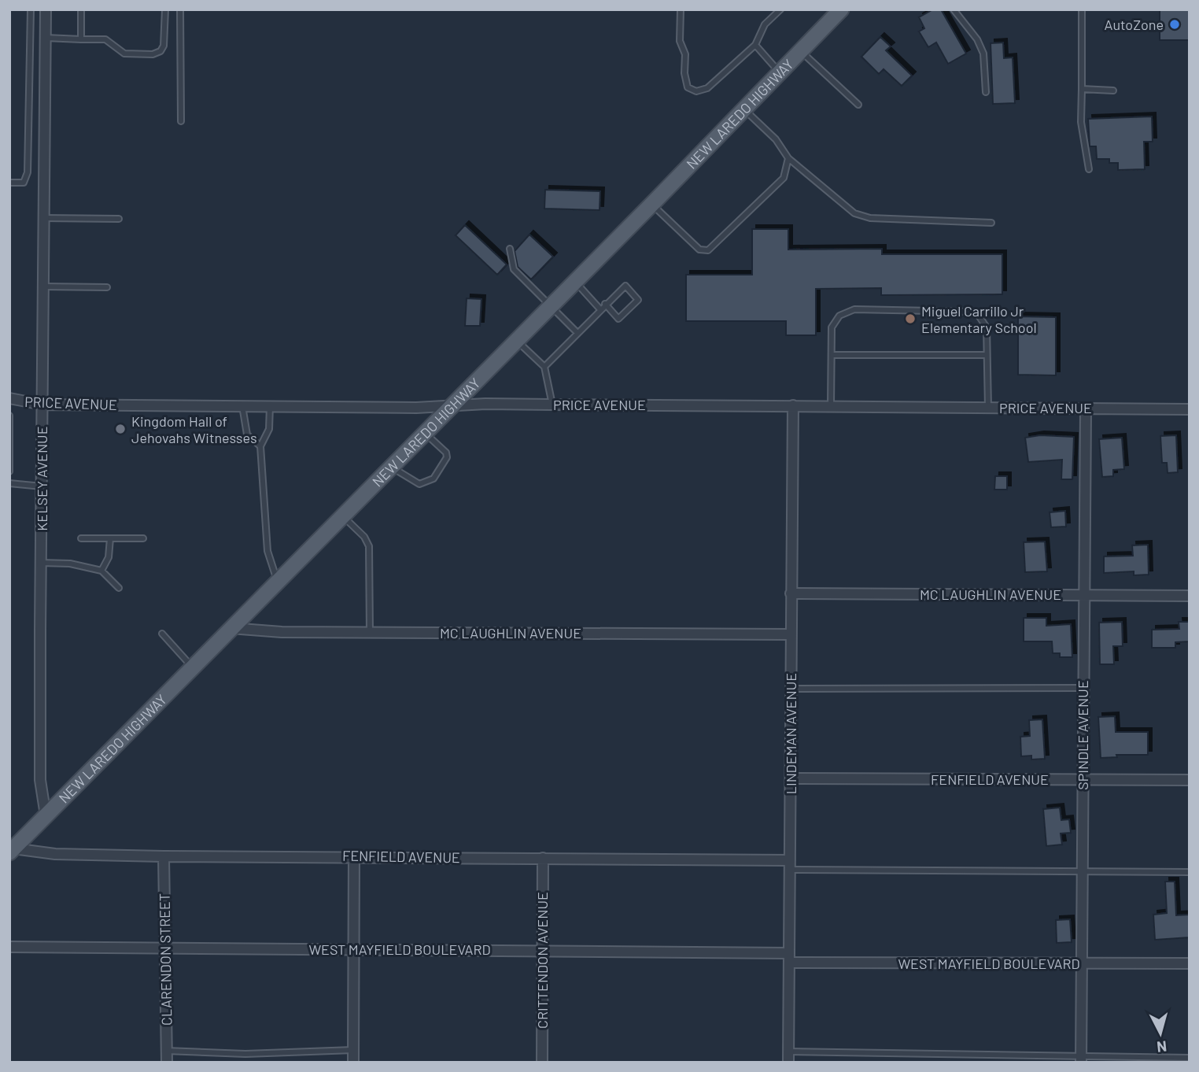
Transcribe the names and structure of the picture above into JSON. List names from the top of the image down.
{
  "streets": {
    "main road": ["NEW LAREDO HIGHWAY"],
    "street": [
      "PRICE AVENUE",
      "KELSEY AVENUE",
      "MC LAUGHLIN AVENUE",
      "LINDEMAN AVENUE",
      "SPINDLE AVENUE",
      "FENFIELD AVENUE",
      "WEST MAYFIELD BOULEVARD",
      "CLARENDON STREET",
      "CRITTENDON AVENUE"
    ]
  },
  "crossings": [
    ["NEW LAREDO HIGHWAY", "PRICE AVENUE"],
    ["NEW LAREDO HIGHWAY", "KELSEY AVENUE"],
    ["NEW LAREDO HIGHWAY", "MC LAUGHLIN AVENUE"],
    ["NEW LAREDO HIGHWAY", "FENFIELD AVENUE"],
    ["PRICE AVENUE", "KELSEY AVENUE"],
    ["PRICE AVENUE", "LINDEMAN AVENUE"],
    ["PRICE AVENUE", "SPINDLE AVENUE"],
    ["MC LAUGHLIN AVENUE", "LINDEMAN AVENUE"],
    ["MC LAUGHLIN AVENUE", "SPINDLE AVENUE"],
    ["LINDEMAN AVENUE", "FENFIELD AVENUE"],
    ["LINDEMAN AVENUE", "WEST MAYFIELD BOULEVARD"],
    ["SPINDLE AVENUE", "FENFIELD AVENUE"],
    ["SPINDLE AVENUE", "WEST MAYFIELD BOULEVARD"],
    ["FENFIELD AVENUE", "CLARENDON STREET"],
    ["FENFIELD AVENUE", "CRITTENDON AVENUE"],
    ["WEST MAYFIELD BOULEVARD", "CLARENDON STREET"],
    ["WEST MAYFIELD BOULEVARD", "CRITTENDON AVENUE"]
  ],
  "places": ["AutoZone", "Miguel Carrillo Jr Elementary School", "Kingdom Hall of Jehovahs Witnesses"],
  "north": "bottom"
}
